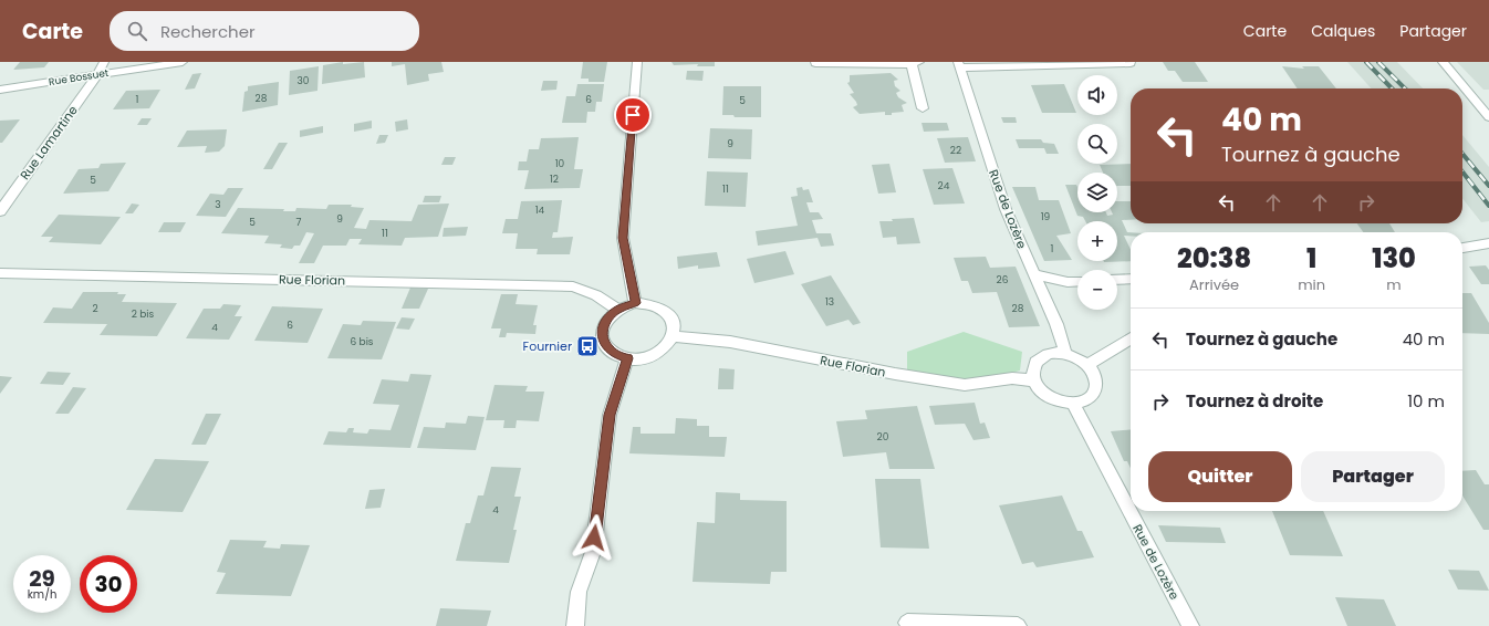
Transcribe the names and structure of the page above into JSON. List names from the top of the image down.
{
  "streets": {
    "street": [
      "Rue Bossuet",
      "Rue Lamartine",
      "Rue de Lozère",
      "Rue Florian"
    ]
  },
  "crossings": [
    ["Rue Bossuet", "Rue Lamartine"],
    ["Rue de Lozère", "Rue Florian"]
  ],
  "places": {
    "bus stop": ["Fournier"]
  },
  "house_numbers": [
    "30",
    "28",
    "1",
    "6",
    "5",
    "9",
    "22",
    "10",
    "12",
    "5",
    "24",
    "11",
    "3",
    "14",
    "19",
    "9",
    "5",
    "7",
    "11",
    "1",
    "26",
    "13",
    "2",
    "28",
    "2 bis",
    "6",
    "4",
    "6 bis",
    "20",
    "4"
  ],
  "page": {
    "header": "Carte",
    "search": "Rechercher",
    "nav": ["Carte", "Calques", "Partager"],
    "map_buttons": ["+", "−"],
    "turn": ["40 m", "Tournez à gauche"],
    "eta": [
      "20:38",
      "Arrivée",
      "1",
      "min",
      "130",
      "m"
    ],
    "list": [
      {
        "name": "Tournez à gauche",
        "value": "40 m"
      },
      {
        "name": "Tournez à droite",
        "value": "10 m"
      }
    ],
    "buttons": ["Quitter", "Partager"],
    "speed": "29 km/h",
    "limit": "30"
  }
}
